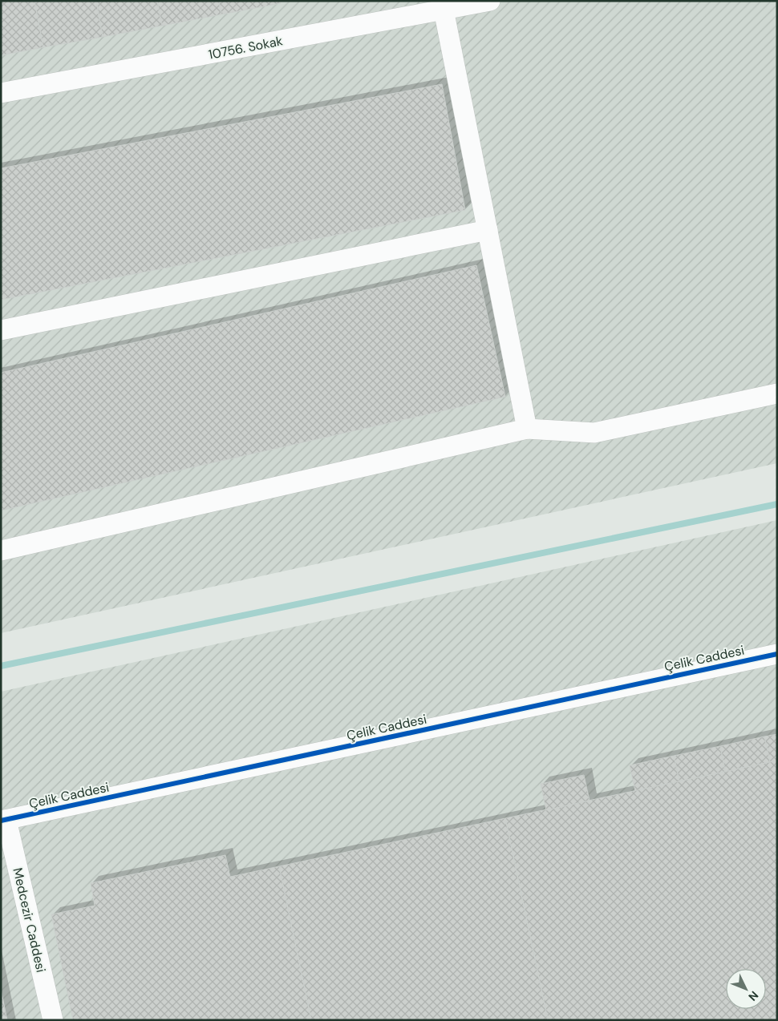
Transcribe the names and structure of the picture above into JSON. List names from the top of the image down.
{
  "streets": {
    "street": ["10756. Sokak", "Çelik Caddesi", "Medcezir Caddesi"]
  },
  "crossings": [
    ["Çelik Caddesi", "Medcezir Caddesi"]
  ],
  "north": "bottom right"
}
